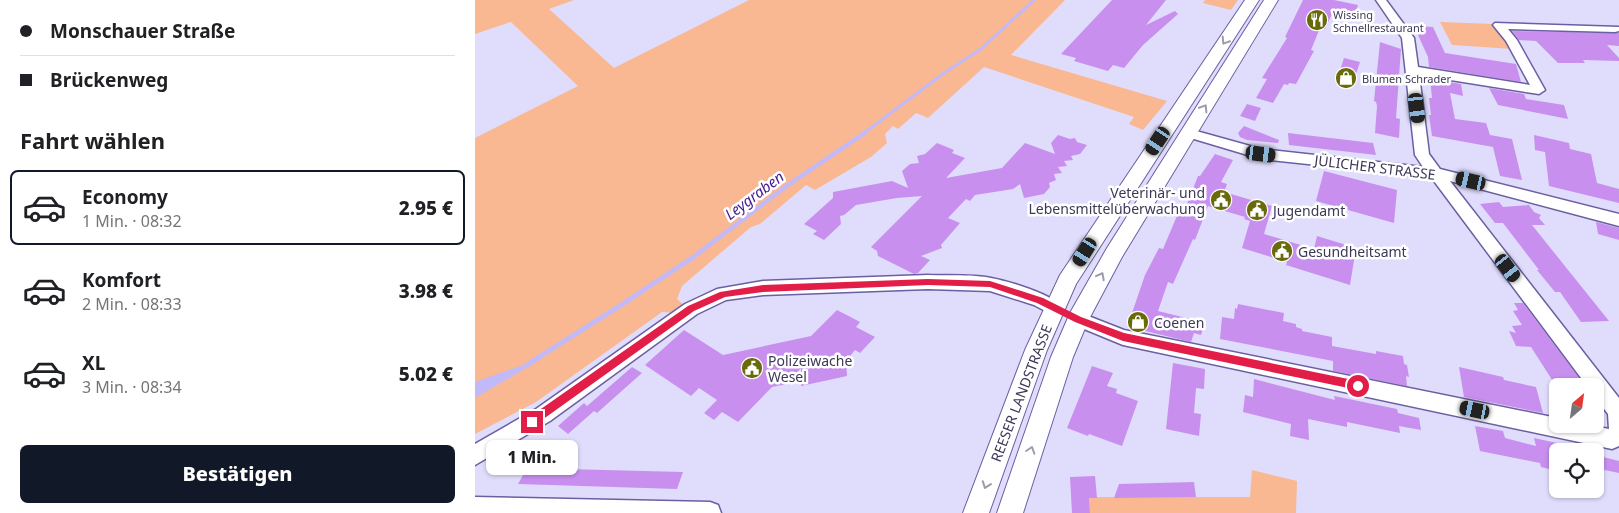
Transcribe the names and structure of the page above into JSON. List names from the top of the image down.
{
  "streets": {
    "main road": ["REESER LANDSTRASSE"],
    "street": ["JÜLICHER STRASSE"]
  },
  "crossings": [
    ["JÜLICHER STRASSE", "REESER LANDSTRASSE"]
  ],
  "water": ["Leygraben"],
  "places": {
    "restaurant": ["Wissing Schnellrestaurant"],
    "shop": ["Blumen Schrader", "Coenen"],
    "public building": [
      "Veterinär- und Lebensmittelüberwachung",
      "Jugendamt",
      "Gesundheitsamt",
      "Polizeiwache Wesel"
    ]
  },
  "north": "top right",
  "page": {
    "banner": ["Monschauer Straße", "Brückenweg"],
    "heading": "Fahrt wählen",
    "list": [
      {
        "name": "Economy",
        "note": "1 Min. · 08:32",
        "value": "2.95 €"
      },
      {
        "name": "Komfort",
        "note": "2 Min. · 08:33",
        "value": "3.98 €"
      },
      {
        "name": "XL",
        "note": "3 Min. · 08:34",
        "value": "5.02 €"
      }
    ],
    "buttons": "Bestätigen",
    "bubble": "1 Min."
  }
}
